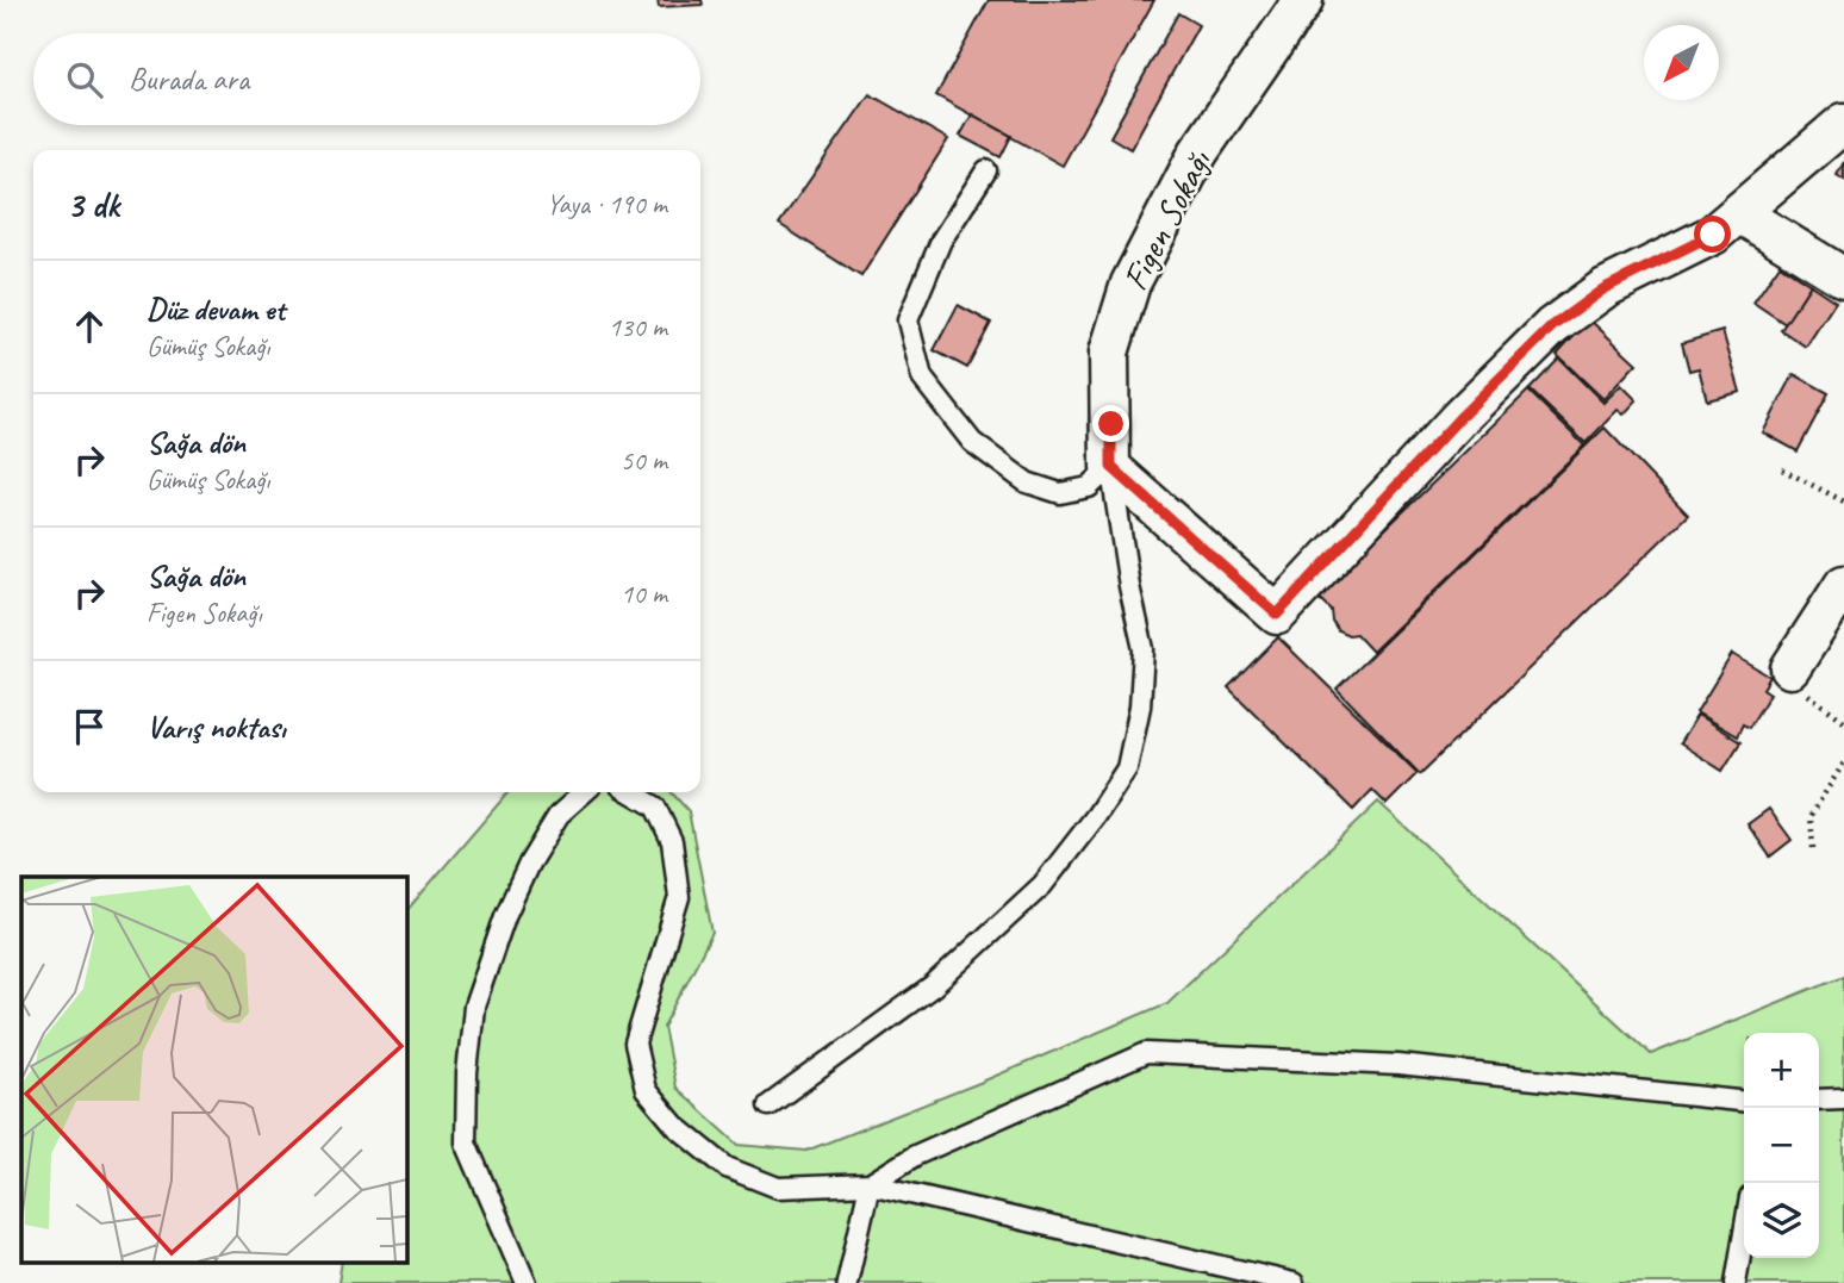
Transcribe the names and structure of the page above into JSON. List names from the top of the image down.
{
  "streets": {
    "street": ["Figen Sokağı"]
  },
  "north": "bottom left",
  "page": {
    "search": "Burada ara",
    "heading": ["3 dk", "Yaya · 190 m"],
    "list": [
      ["Düz devam et", "Gümüş Sokağı", "130 m"],
      ["Sağa dön", "Gümüş Sokağı", "50 m"],
      ["Sağa dön", "Figen Sokağı", "10 m"],
      "Varış noktası"
    ],
    "map_buttons": ["+", "−"]
  }
}
